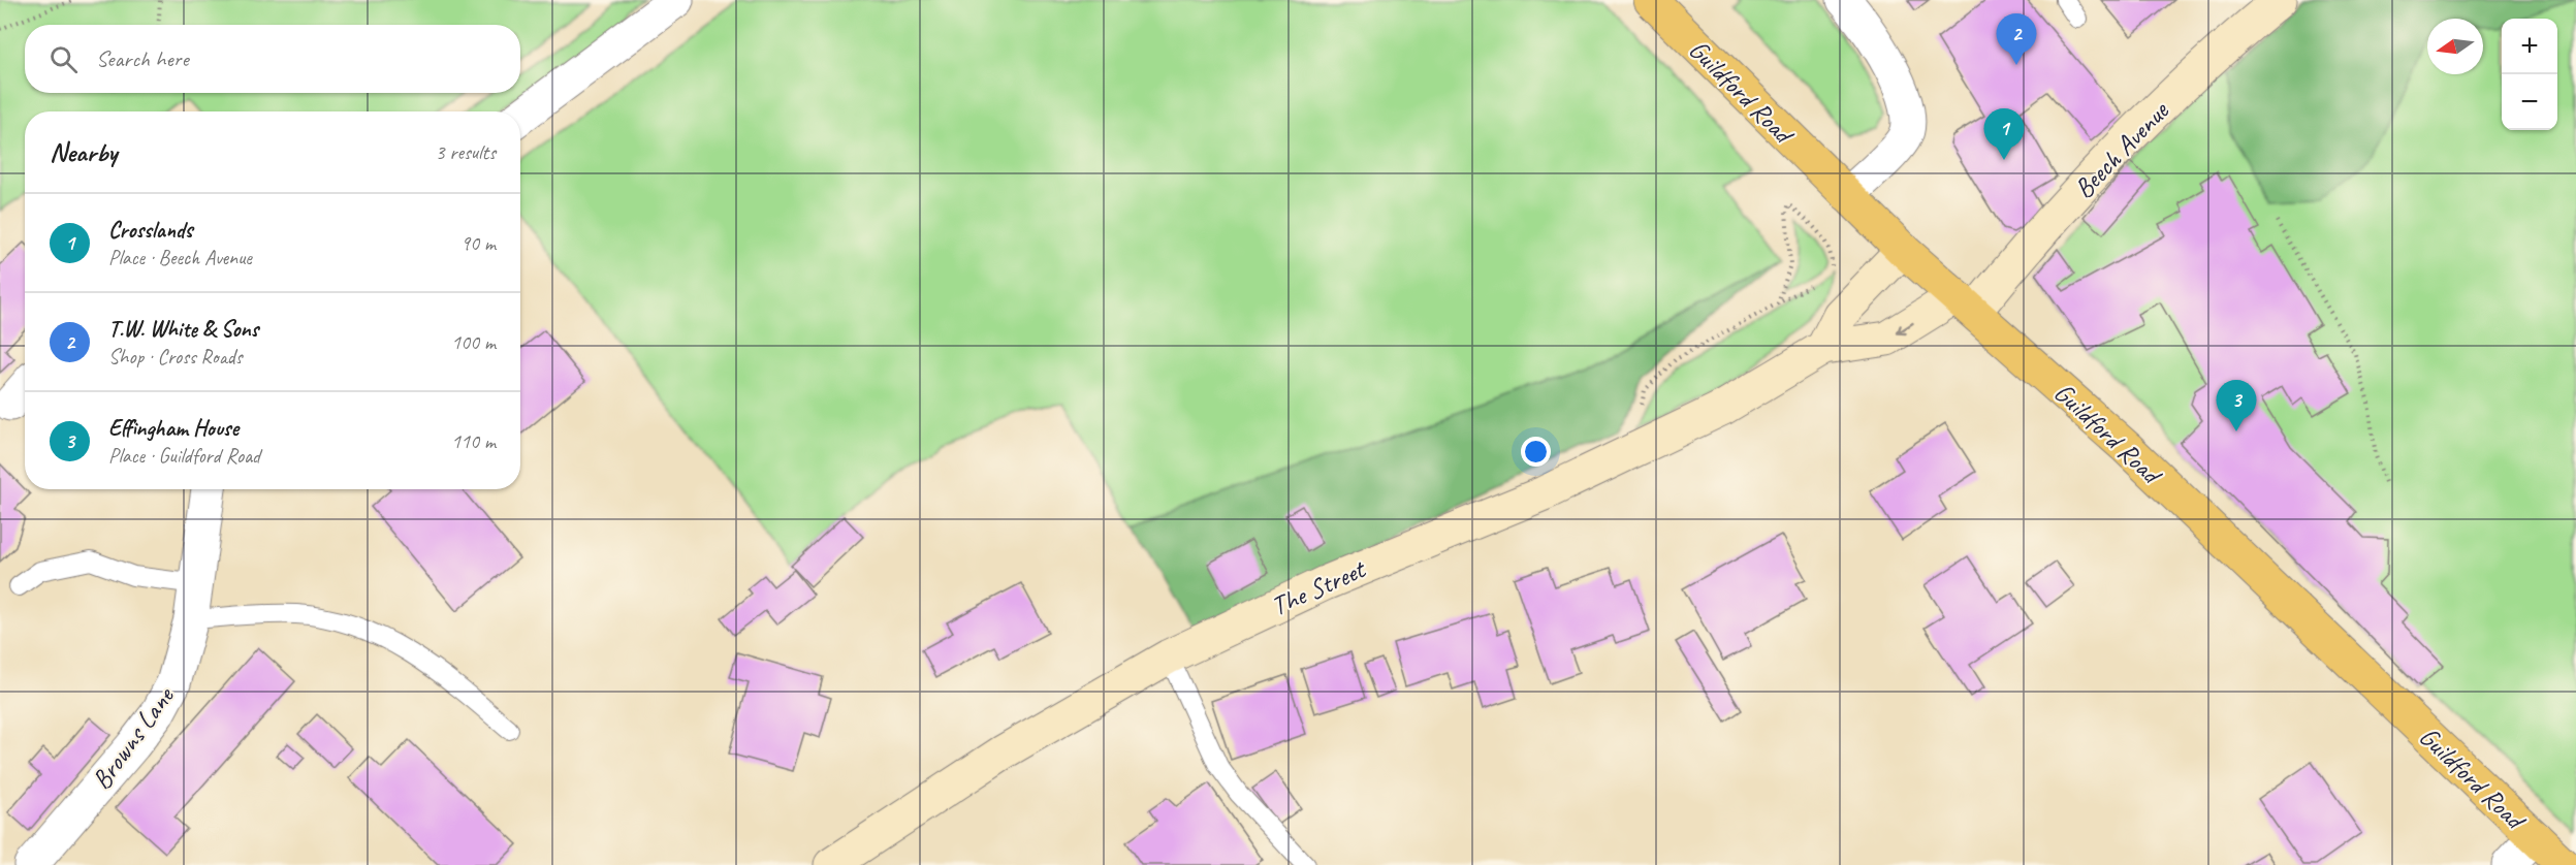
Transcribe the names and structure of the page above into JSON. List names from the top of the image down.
{
  "streets": {
    "main road": ["Guildford Road"],
    "street": ["Beech Avenue", "The Street", "Browns Lane"]
  },
  "crossings": [
    ["Guildford Road", "Beech Avenue"],
    ["Guildford Road", "The Street"],
    ["Beech Avenue", "The Street"]
  ],
  "north": "left",
  "page": {
    "pins": ["2", "1", "3"],
    "map_buttons": ["+", "−"],
    "search": "Search here",
    "heading": ["Nearby", "3 results"],
    "list": [
      {
        "mark": "1",
        "name": "Crosslands",
        "note": "Place · Beech Avenue",
        "value": "90 m"
      },
      {
        "mark": "2",
        "name": "T.W. White & Sons",
        "note": "Shop · Cross Roads",
        "value": "100 m"
      },
      {
        "mark": "3",
        "name": "Effingham House",
        "note": "Place · Guildford Road",
        "value": "110 m"
      }
    ]
  }
}
